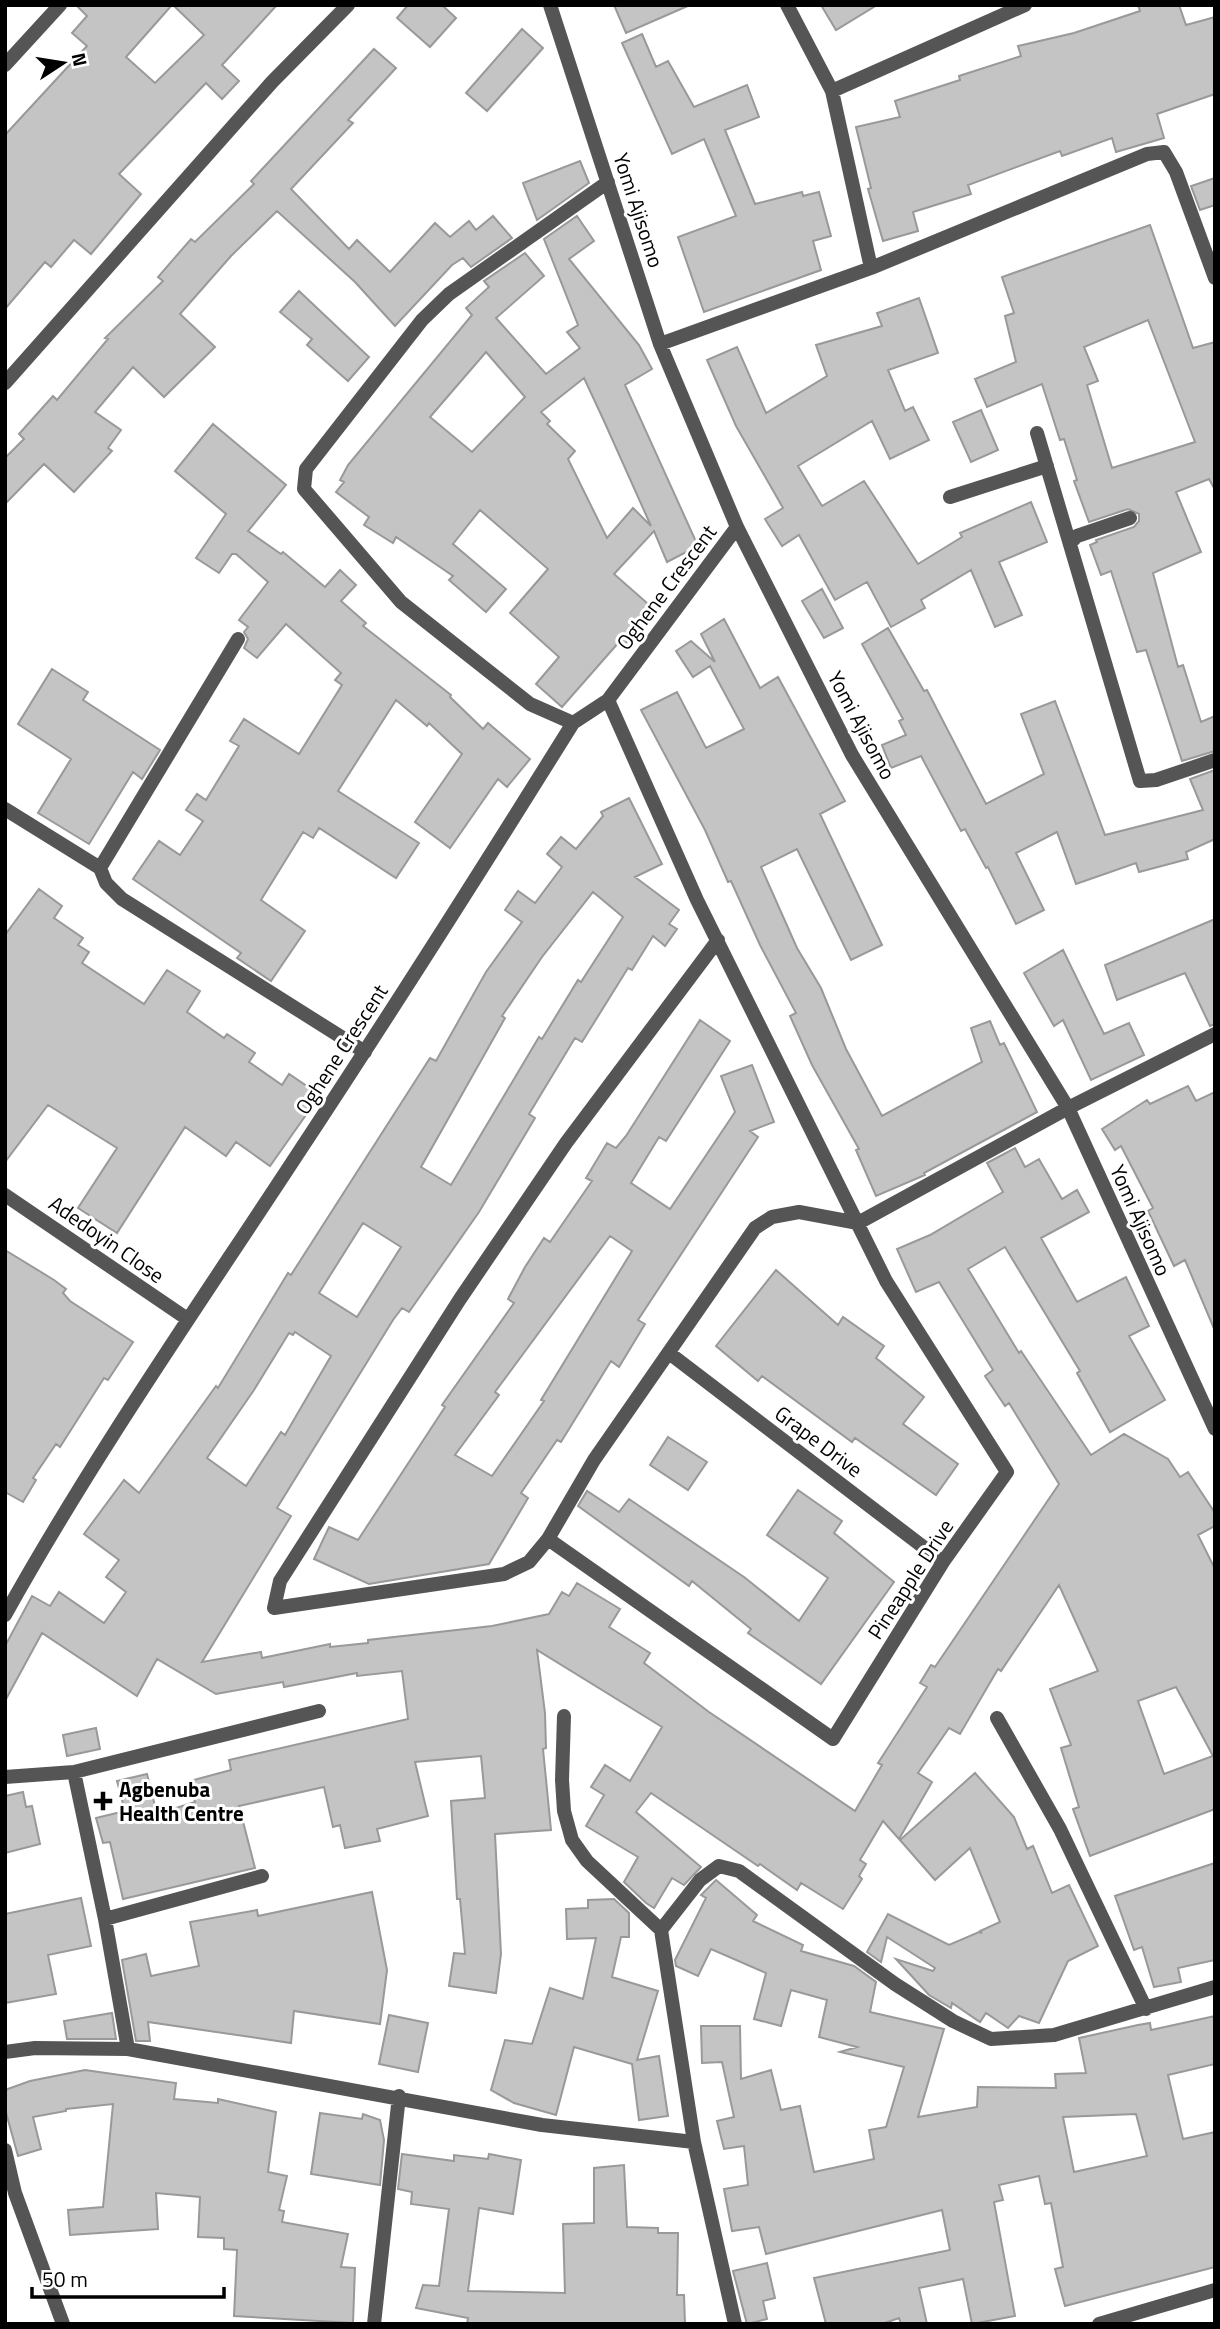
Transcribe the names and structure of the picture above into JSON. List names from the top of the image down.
{
  "streets": {
    "street": [
      "Yomi Ajisomo",
      "Oghene Crescent",
      "Adedoyin Close",
      "Grape Drive",
      "Pineapple Drive"
    ]
  },
  "crossings": [
    ["Yomi Ajisomo", "Oghene Crescent"],
    ["Oghene Crescent", "Adedoyin Close"],
    ["Grape Drive", "Pineapple Drive"]
  ],
  "places": {
    "health": ["Agbenuba Health Centre"]
  },
  "scale_bar": "50 m",
  "north": "right"
}
